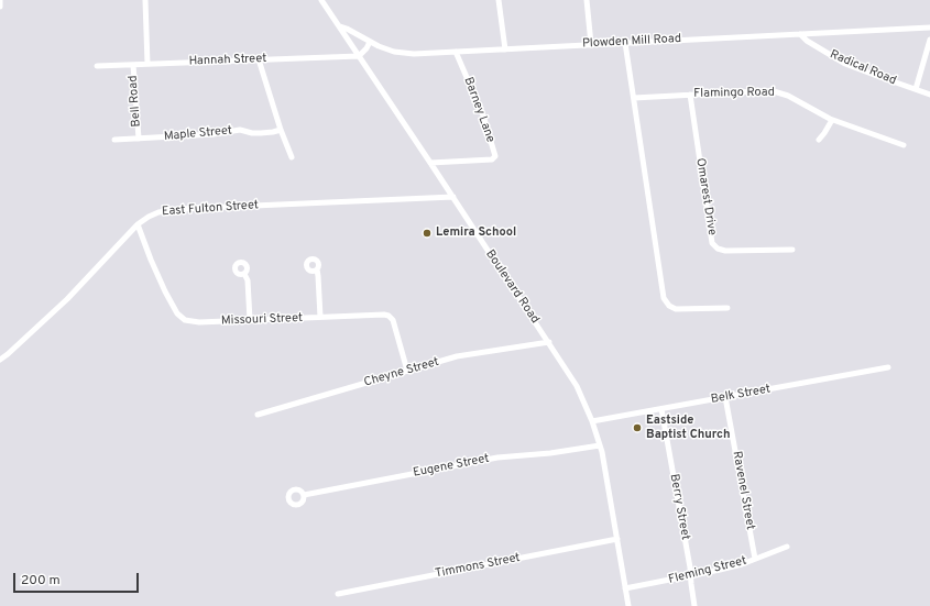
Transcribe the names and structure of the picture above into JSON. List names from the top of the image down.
{
  "streets": {
    "street": [
      "Plowden Mill Road",
      "Hannah Street",
      "Radical Road",
      "Flamingo Road",
      "Bell Road",
      "Barney Lane",
      "Maple Street",
      "Omarest Drive",
      "East Fulton Street",
      "Boulevard Road",
      "Missouri Street",
      "Cheyne Street",
      "Belk Street",
      "Eugene Street",
      "Ravenel Street",
      "Berry Street",
      "Timmons Street",
      "Fleming Street"
    ]
  },
  "crossings": [
    ["Plowden Mill Road", "Radical Road"],
    ["Plowden Mill Road", "Barney Lane"],
    ["Plowden Mill Road", "Boulevard Road"],
    ["Hannah Street", "Bell Road"],
    ["Hannah Street", "Boulevard Road"],
    ["Flamingo Road", "Omarest Drive"],
    ["Bell Road", "Maple Street"],
    ["Barney Lane", "Boulevard Road"],
    ["East Fulton Street", "Boulevard Road"],
    ["East Fulton Street", "Missouri Street"],
    ["Boulevard Road", "Cheyne Street"],
    ["Boulevard Road", "Belk Street"],
    ["Boulevard Road", "Eugene Street"],
    ["Boulevard Road", "Timmons Street"],
    ["Boulevard Road", "Fleming Street"],
    ["Missouri Street", "Cheyne Street"],
    ["Belk Street", "Ravenel Street"],
    ["Belk Street", "Berry Street"],
    ["Ravenel Street", "Fleming Street"],
    ["Berry Street", "Fleming Street"]
  ],
  "places": ["Lemira School", "Eastside Baptist Church"],
  "scale_bar": "200 m"
}
